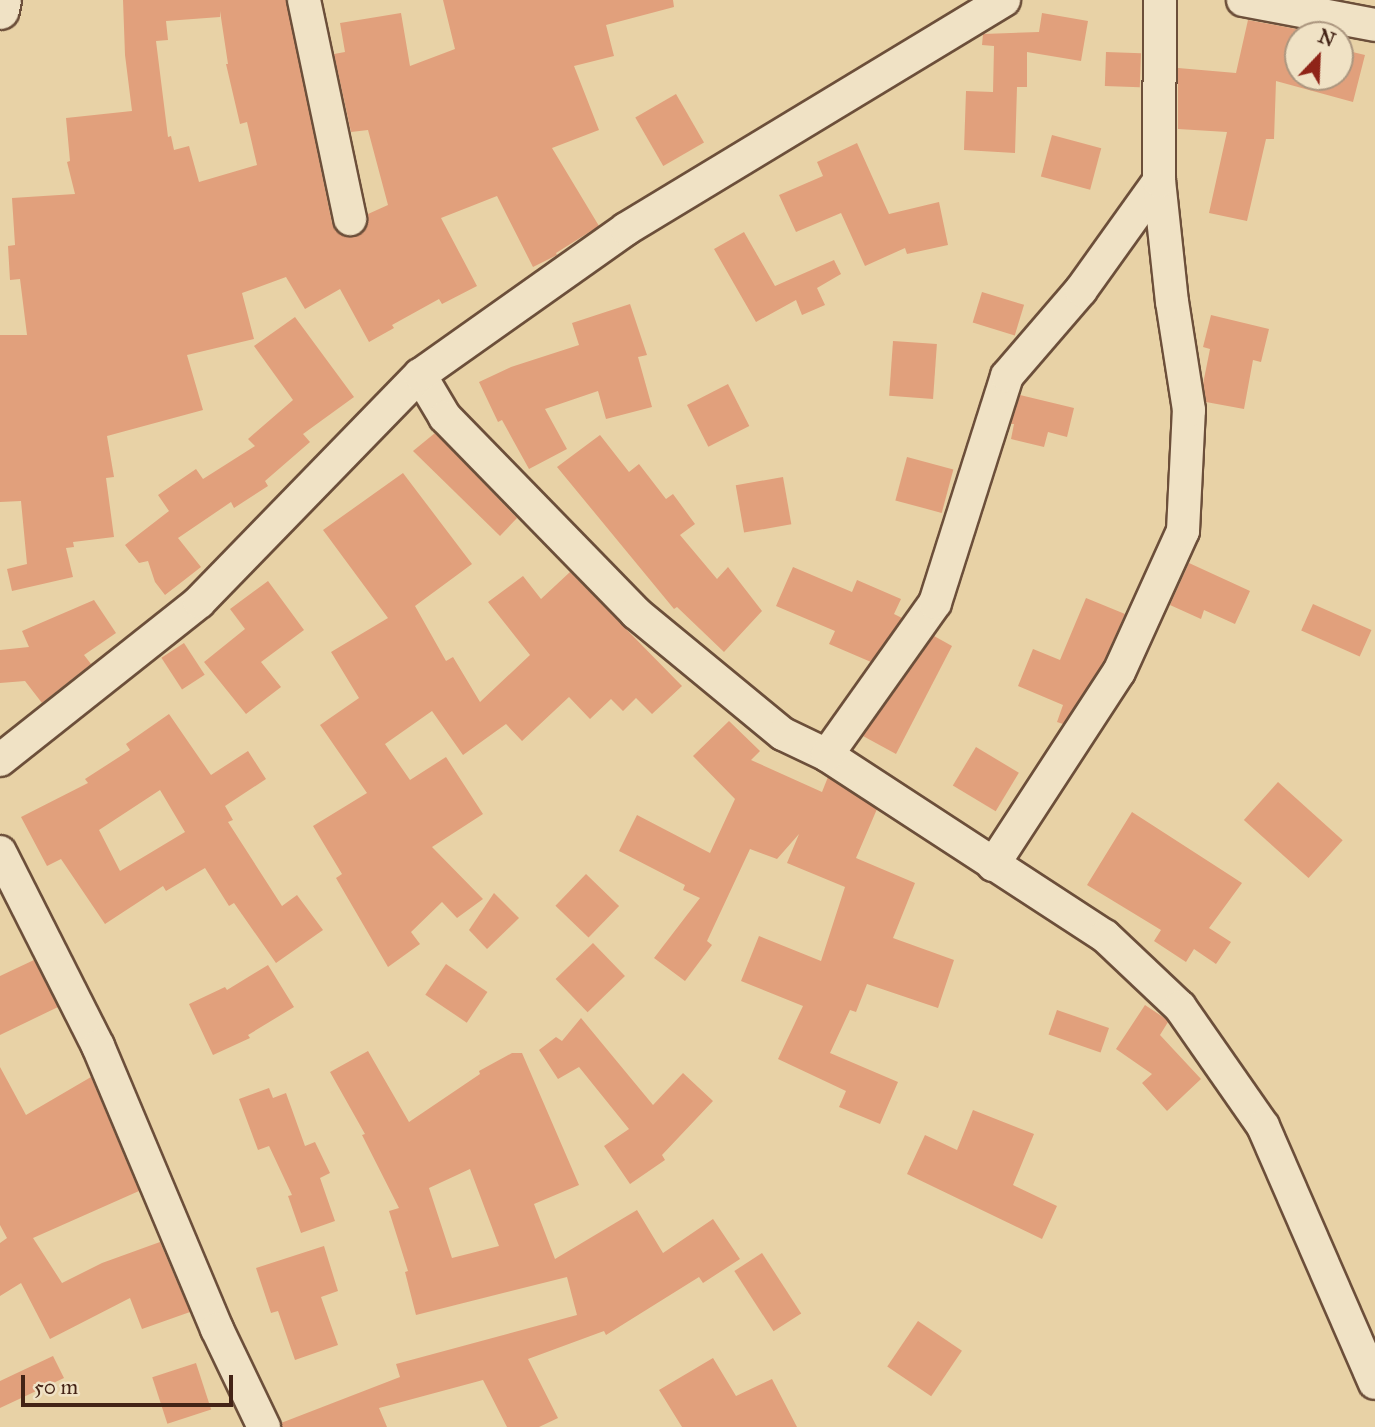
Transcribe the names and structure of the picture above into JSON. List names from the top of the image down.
{
  "scale_bar": "50 m",
  "north": "top right"
}
